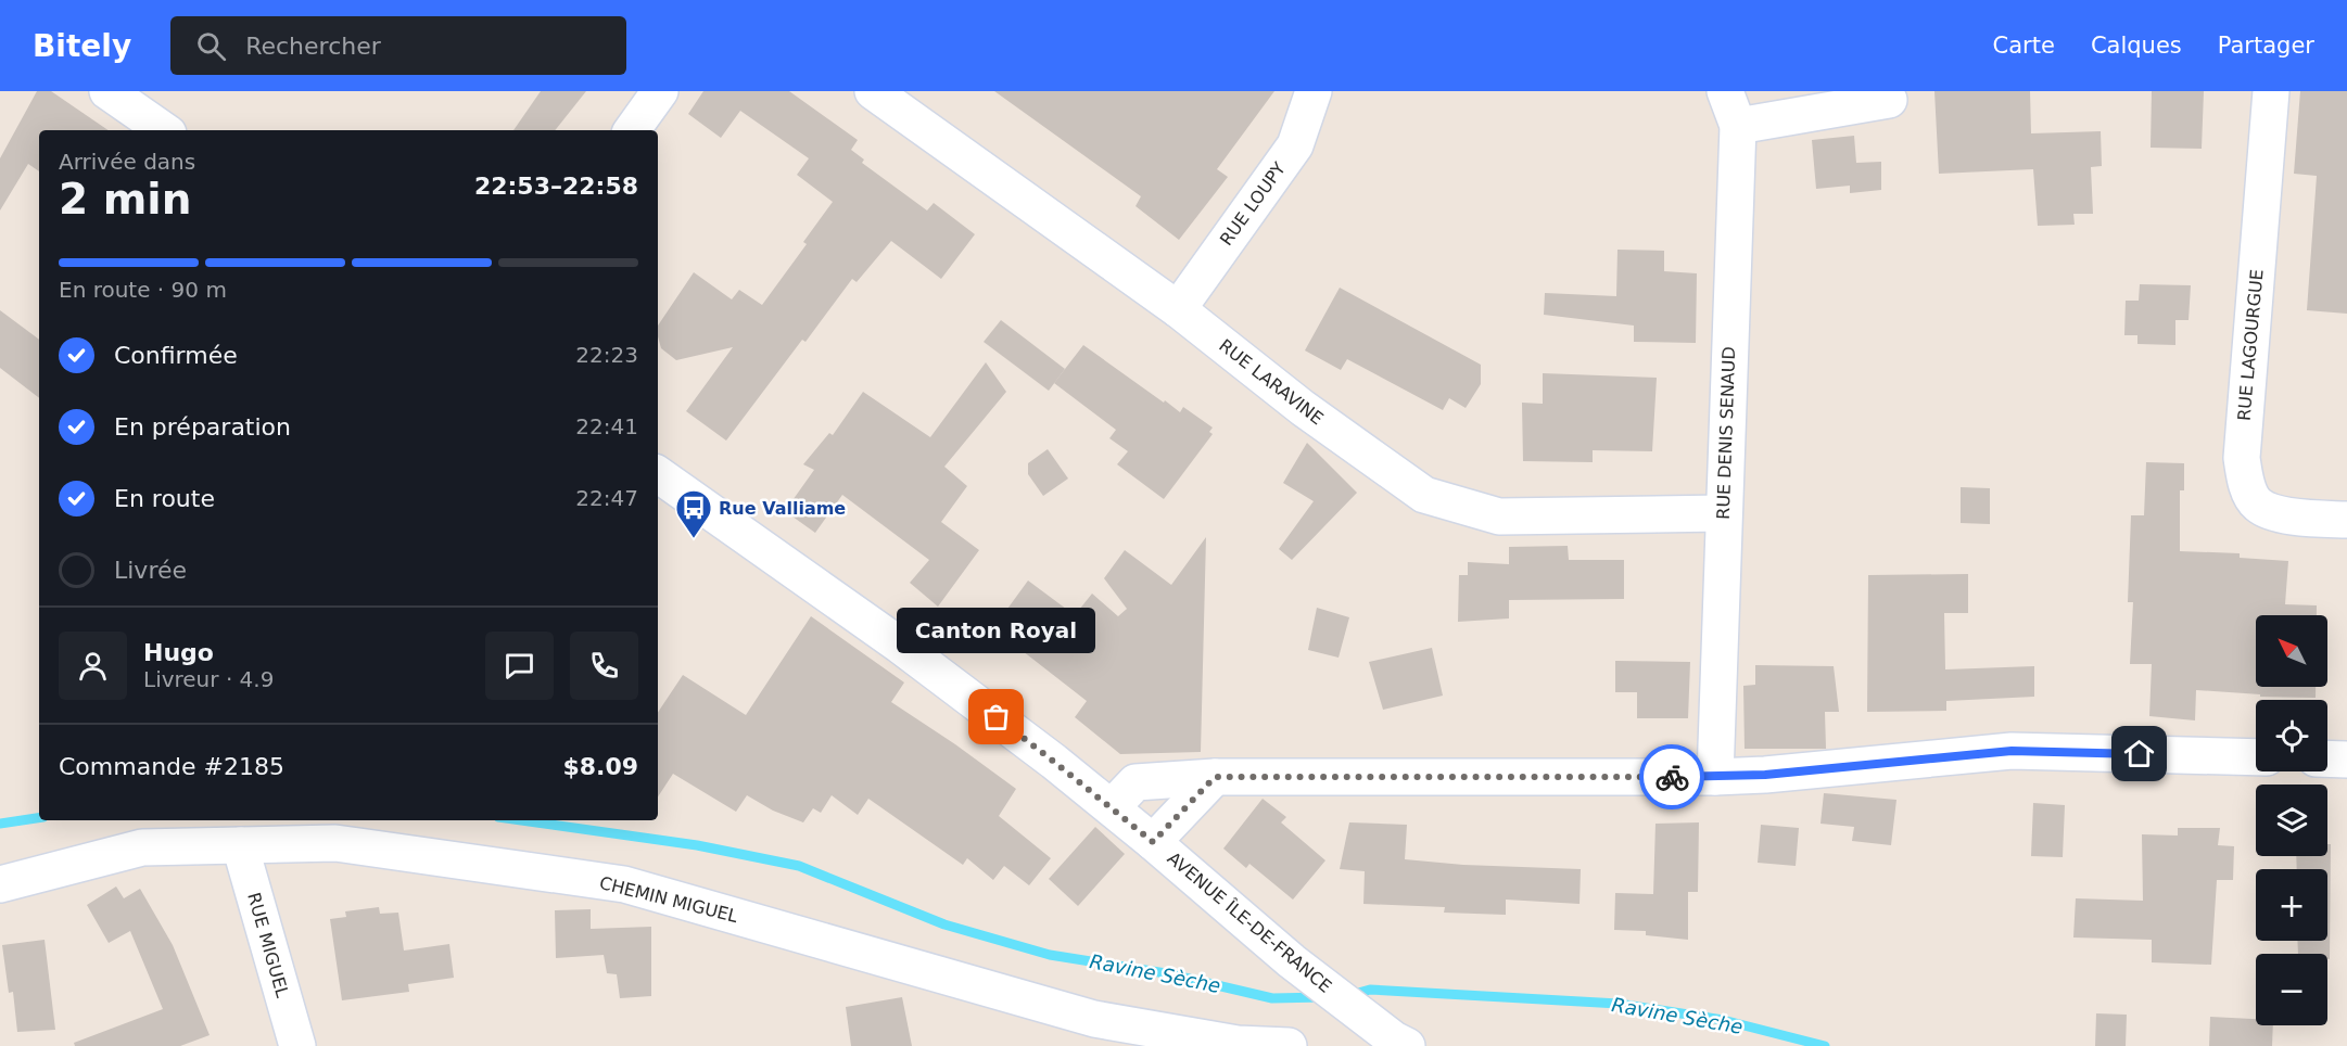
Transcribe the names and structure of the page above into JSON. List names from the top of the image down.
{
  "streets": {
    "street": [
      "RUE LOUPY",
      "RUE LAGOURGUE",
      "RUE LARAVINE",
      "RUE DENIS SENAUD",
      "CHEMIN MIGUEL",
      "AVENUE ÎLE-DE-FRANCE",
      "RUE MIGUEL"
    ]
  },
  "crossings": [
    ["RUE LOUPY", "RUE LARAVINE"],
    ["RUE LARAVINE", "RUE DENIS SENAUD"],
    ["CHEMIN MIGUEL", "RUE MIGUEL"]
  ],
  "water": ["Ravine Sèche"],
  "places": {
    "bus stop": ["Rue Valliame"],
    "other": ["Canton Royal"]
  },
  "north": "top left",
  "page": {
    "header": "Bitely",
    "search": "Rechercher",
    "nav": ["Carte", "Calques", "Partager"],
    "heading": ["2 min", "Arrivée dans", "22:53–22:58"],
    "panel": [
      "Hugo",
      "Livreur · 4.9",
      "Commande #2185",
      "$8.09"
    ],
    "bar": "En route · 90 m",
    "list": [
      ["Confirmée", "22:23"],
      ["En préparation", "22:41"],
      ["En route", "22:47"],
      "Livrée"
    ],
    "bubble": "Canton Royal",
    "map_buttons": ["+", "−"]
  }
}
